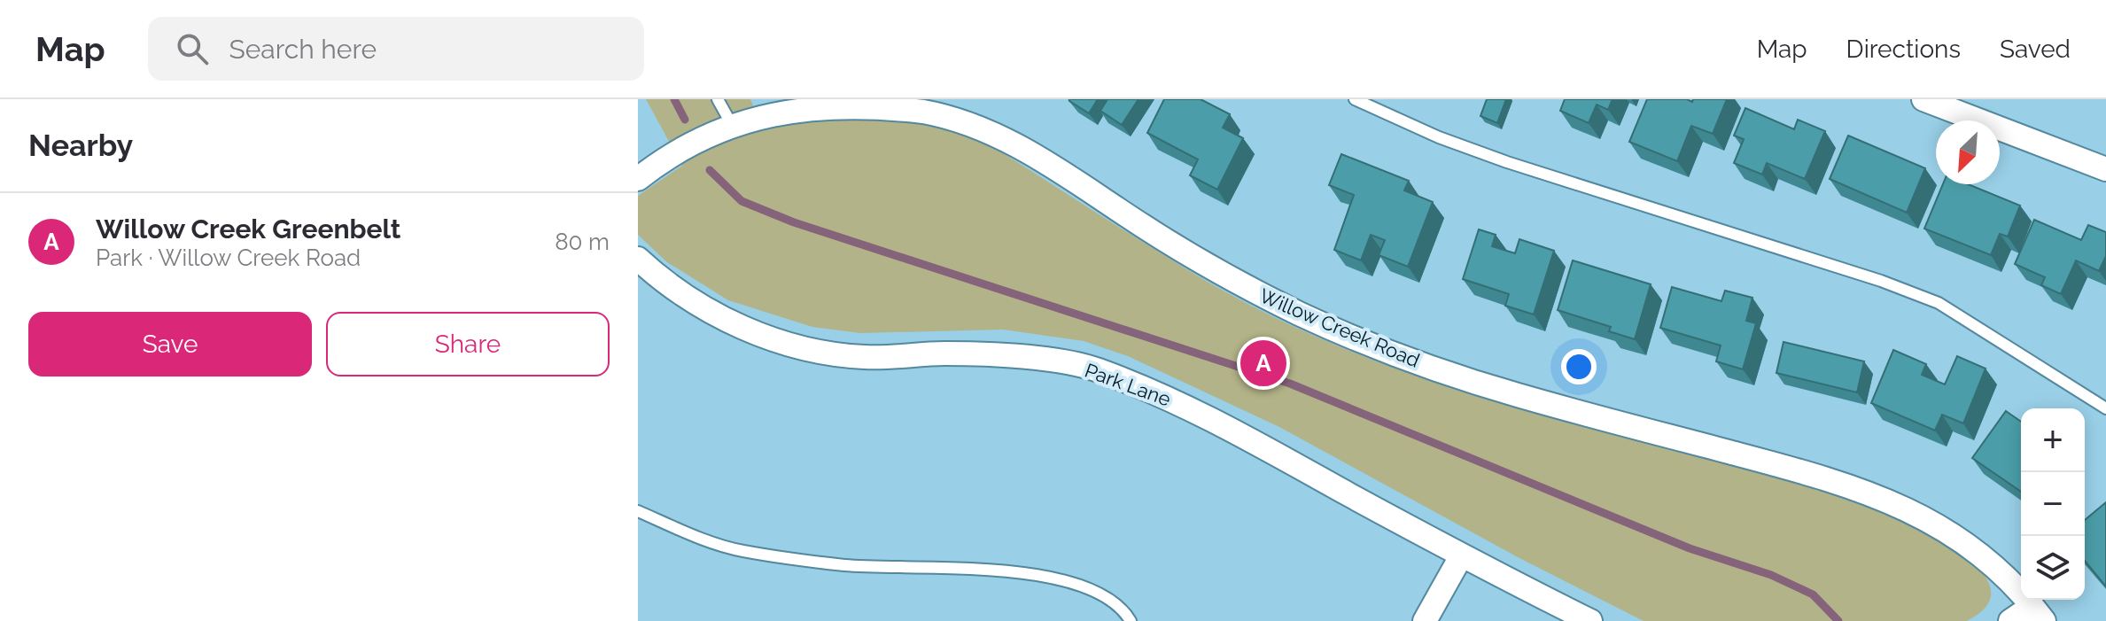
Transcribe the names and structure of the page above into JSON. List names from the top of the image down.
{
  "streets": {
    "street": ["Willow Creek Road", "Park Lane"]
  },
  "north": "bottom left",
  "page": {
    "header": "Map",
    "search": "Search here",
    "nav": ["Map", "Directions", "Saved"],
    "heading": "Nearby",
    "list": [
      {
        "mark": "A",
        "name": "Willow Creek Greenbelt",
        "note": "Park · Willow Creek Road",
        "value": "80 m"
      }
    ],
    "buttons": ["Save", "Share"],
    "pins": "A",
    "map_buttons": ["+", "−"]
  }
}
